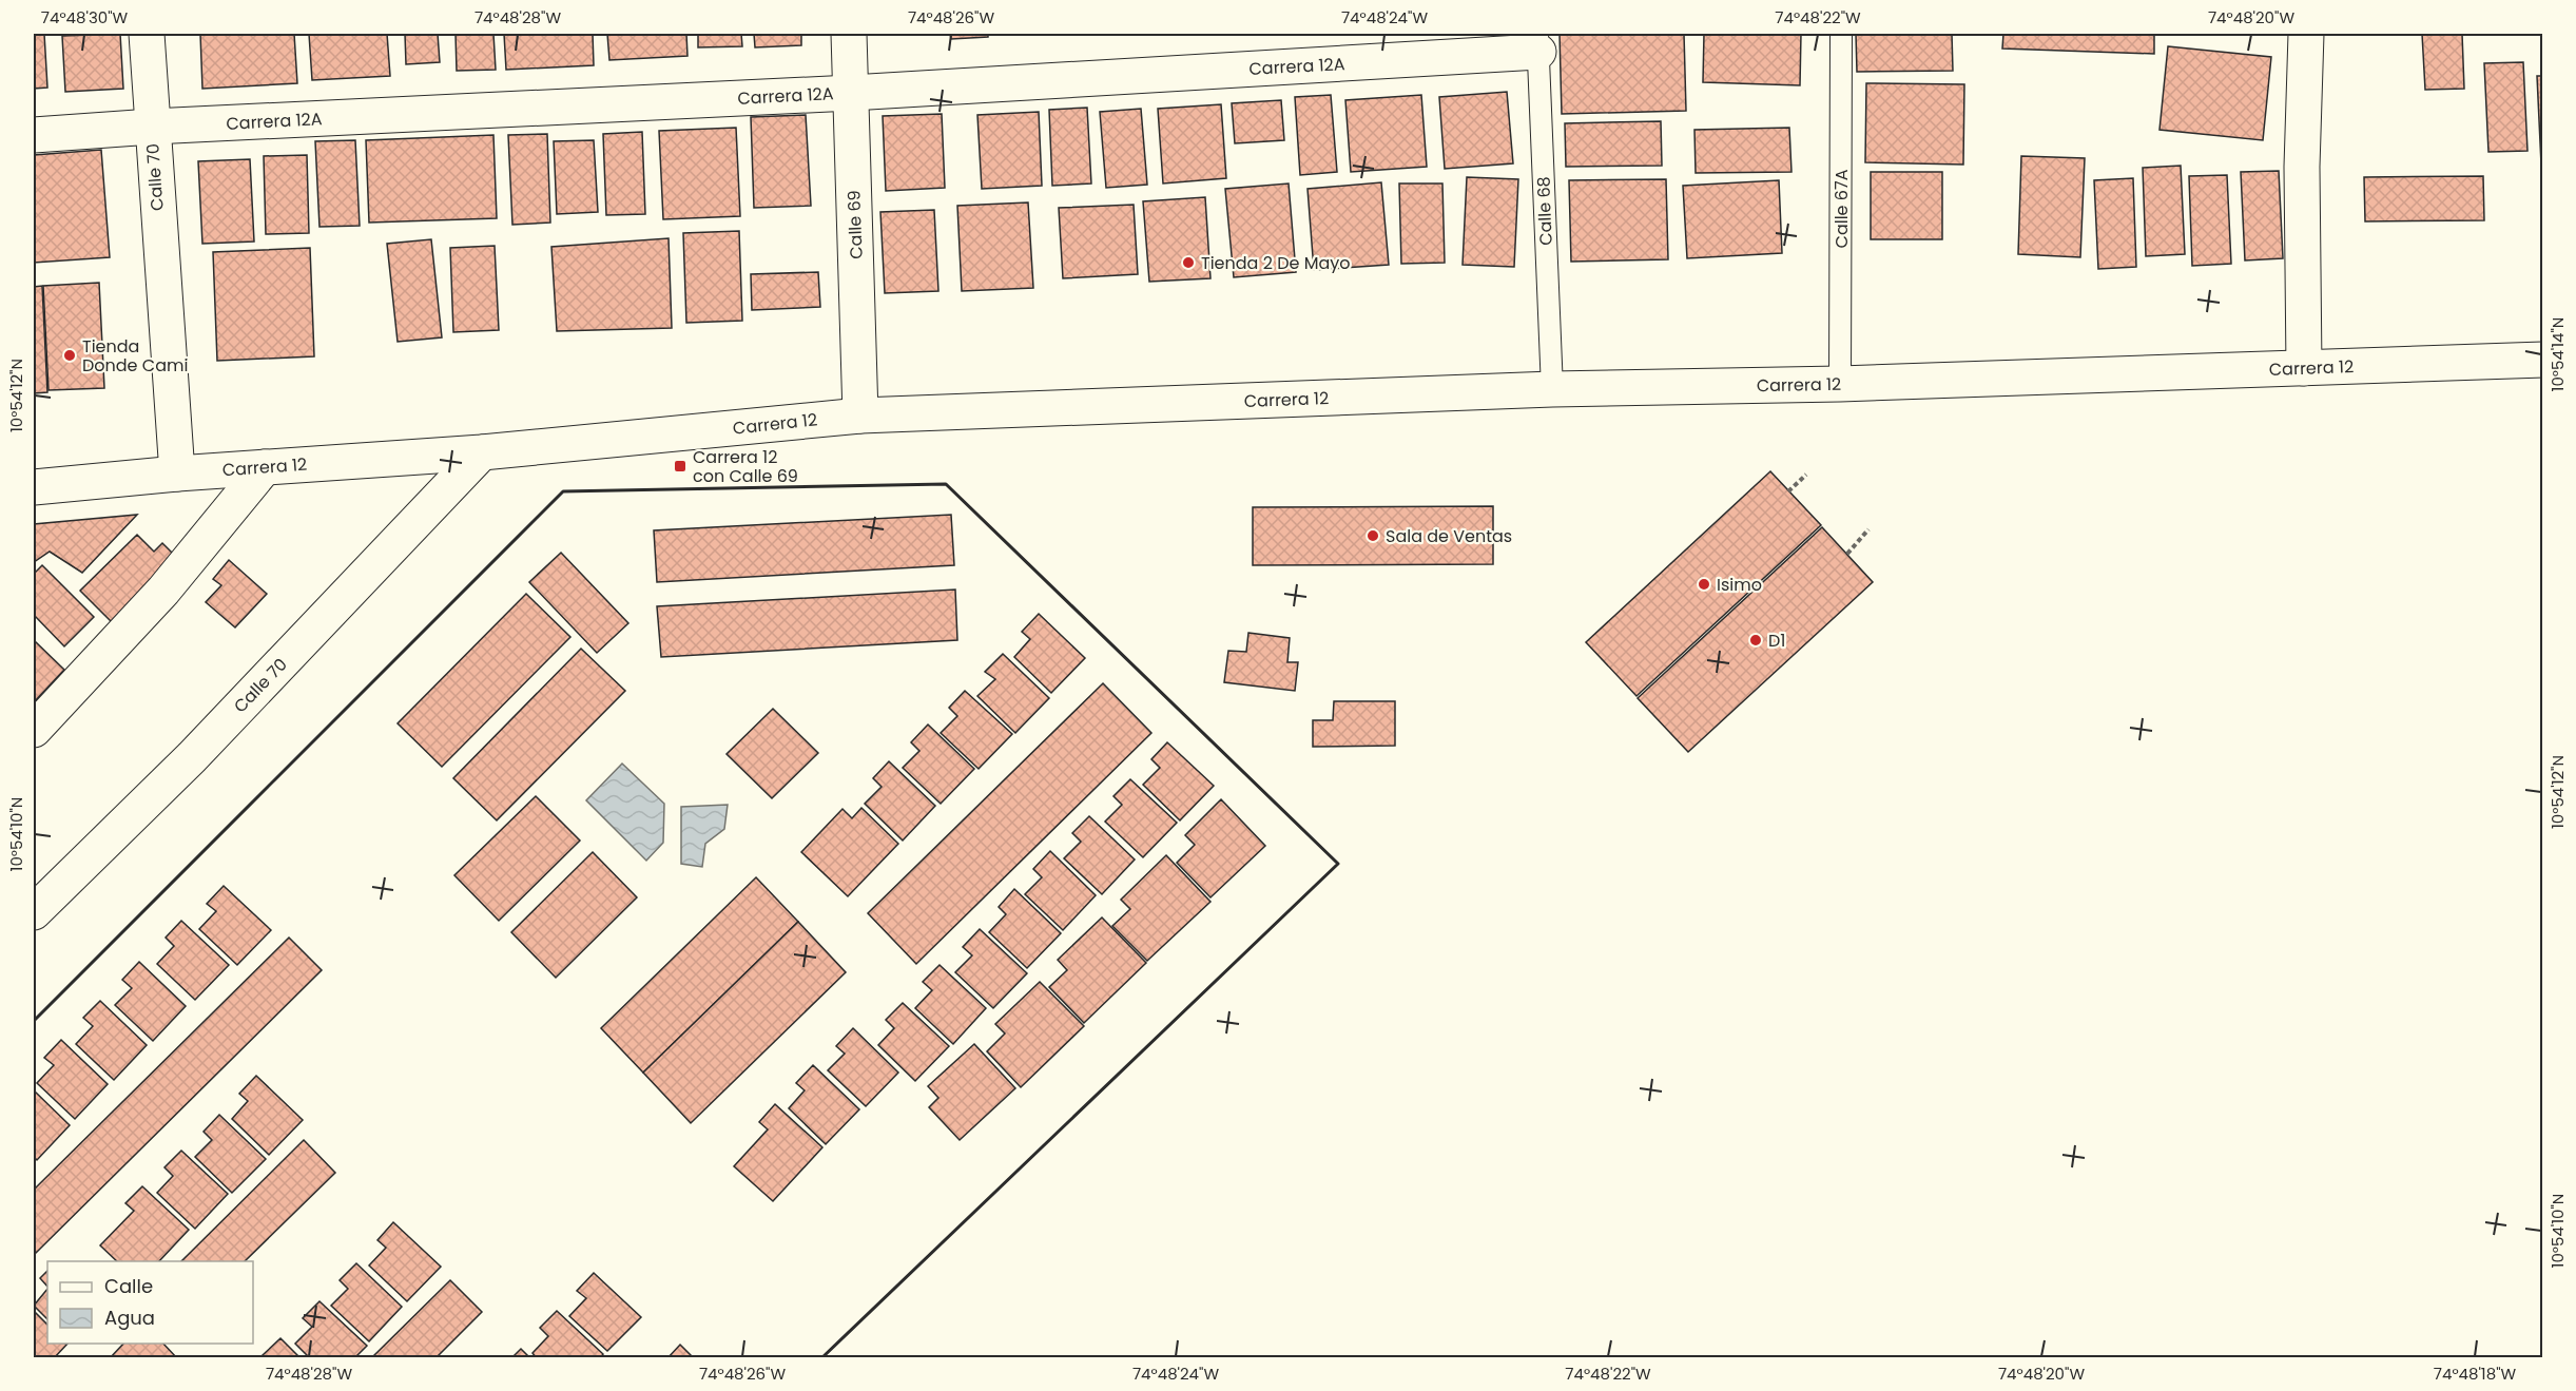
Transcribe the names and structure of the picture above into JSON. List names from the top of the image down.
{
  "streets": {
    "street": [
      "Carrera 12A",
      "Calle 70",
      "Calle 69",
      "Carrera 12"
    ],
    "lane": ["Calle 67A", "Calle 68"]
  },
  "crossings": [
    ["Carrera 12A", "Calle 70"],
    ["Carrera 12A", "Calle 68"],
    ["Carrera 12A", "Calle 69"],
    ["Calle 70", "Carrera 12"],
    ["Calle 67A", "Carrera 12"],
    ["Calle 68", "Carrera 12"],
    ["Calle 69", "Carrera 12"]
  ],
  "places": {
    "other": [
      "Tienda 2 De Mayo",
      "Tienda Donde Cami",
      "Sala de Ventas",
      "Isimo",
      "D1"
    ],
    "transit": ["Carrera 12 con Calle 69"]
  },
  "legend": ["Calle", "Agua"],
  "coordinates": [
    "74°48'30\"W",
    "74°48'28\"W",
    "74°48'26\"W",
    "74°48'24\"W",
    "74°48'22\"W",
    "74°48'20\"W",
    "10°54'14\"N",
    "10°54'12\"N",
    "10°54'10\"N",
    "74°48'18\"W"
  ]
}
